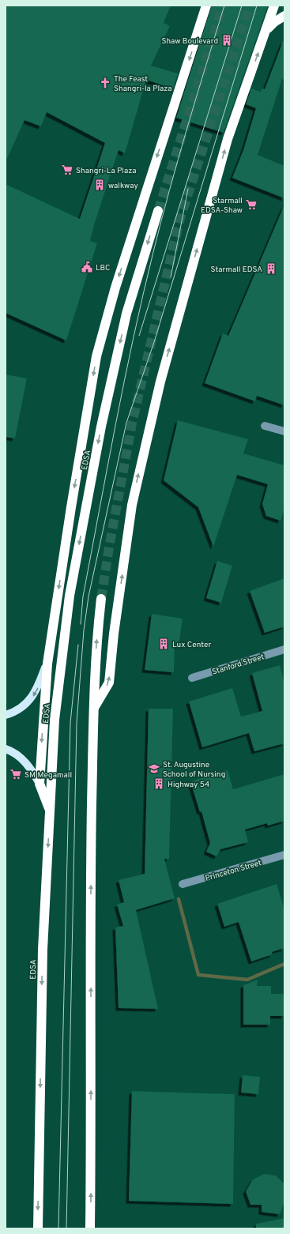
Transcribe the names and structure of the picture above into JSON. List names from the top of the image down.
{
  "streets": {
    "highway": ["EDSA"],
    "street": ["Stanford Street", "Princeton Street"]
  },
  "places": {
    "building": [
      "Shaw Boulevard",
      "walkway",
      "Starmall EDSA",
      "Lux Center",
      "Highway 54"
    ],
    "church": ["The Feast Shangri-la Plaza"],
    "supermarket": ["Shangri-La Plaza", "Starmall EDSA-Shaw", "SM Megamall"],
    "public building": ["LBC"],
    "school or university": ["St. Augustine School of Nursing"]
  }
}
